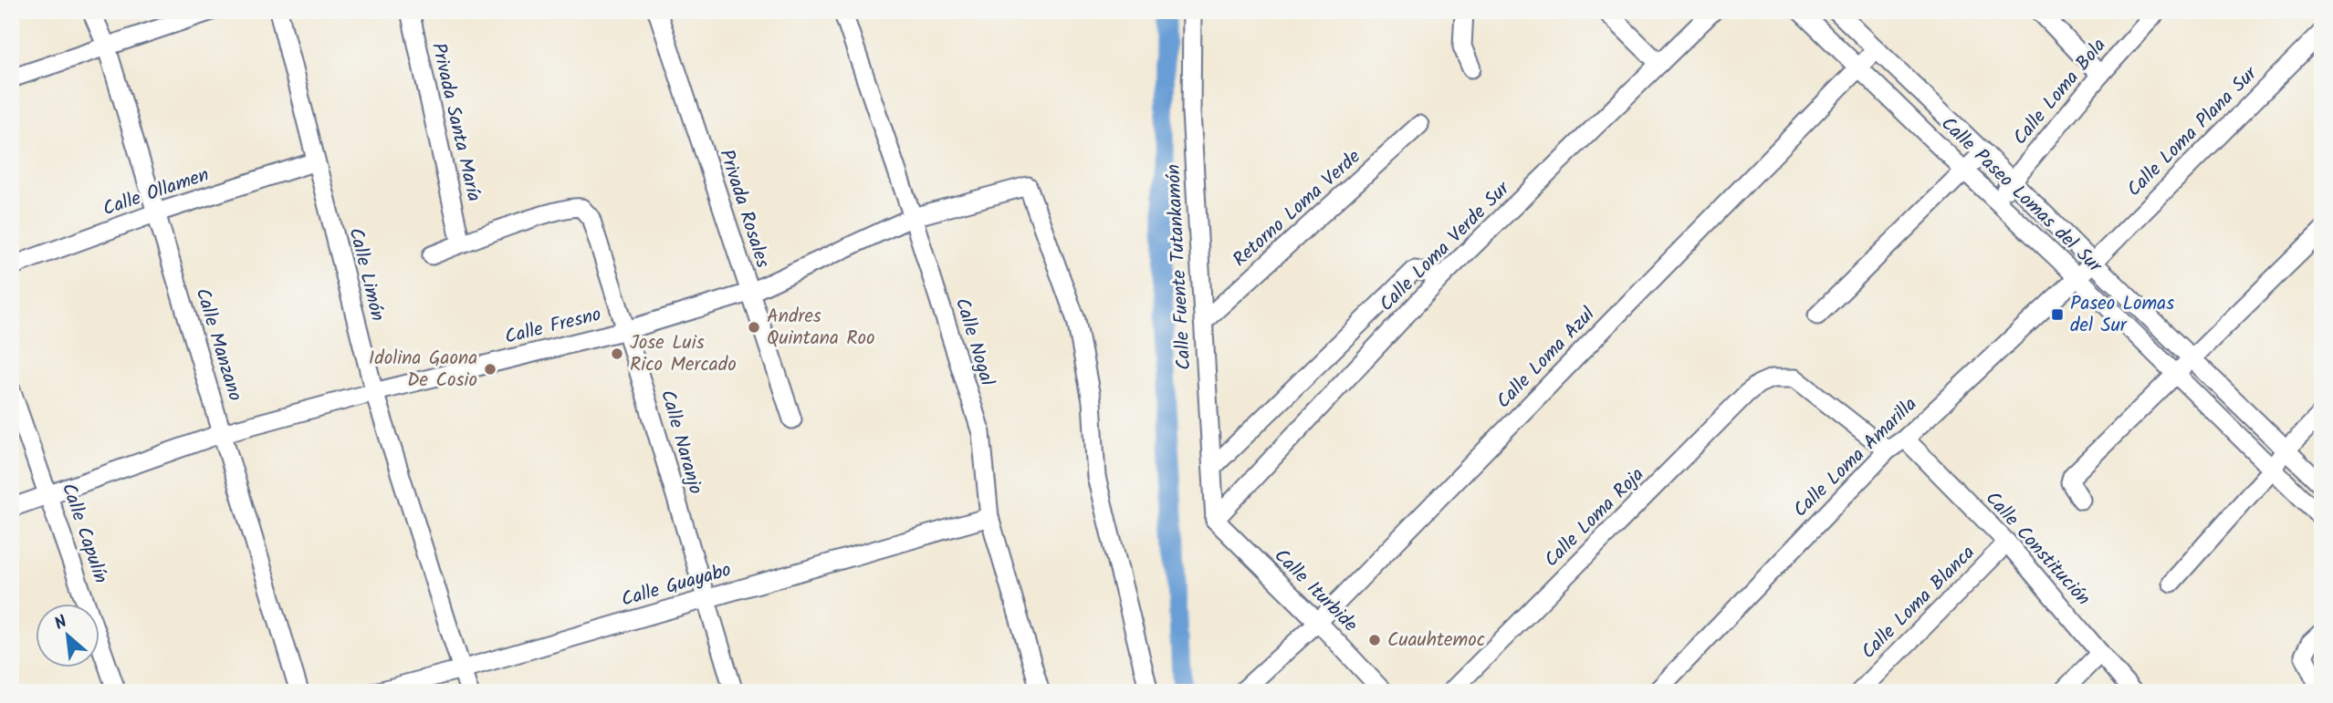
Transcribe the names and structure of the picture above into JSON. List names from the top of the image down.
{
  "streets": {
    "street": [
      "Calle Loma Bola",
      "Privada Santa María",
      "Calle Loma Plana Sur",
      "Calle Ollamen",
      "Calle Paseo Lomas del Sur",
      "Privada Rosales",
      "Retorno Loma Verde",
      "Calle Loma Verde Sur",
      "Calle Fuente Tutankamón",
      "Calle Limón",
      "Calle Fresno",
      "Calle Nogal",
      "Calle Manzano",
      "Calle Loma Azul",
      "Calle Naranjo",
      "Calle Loma Amarilla",
      "Calle Loma Roja",
      "Calle Capulín",
      "Calle Constitución",
      "Calle Guayabo",
      "Calle Iturbide",
      "Calle Loma Blanca"
    ]
  },
  "crossings": [
    ["Calle Loma Bola", "Calle Paseo Lomas del Sur"],
    ["Privada Santa María", "Calle Naranjo"],
    ["Calle Loma Plana Sur", "Calle Paseo Lomas del Sur"],
    ["Calle Loma Plana Sur", "Calle Loma Amarilla"],
    ["Calle Ollamen", "Calle Limón"],
    ["Calle Ollamen", "Calle Manzano"],
    ["Calle Paseo Lomas del Sur", "Calle Loma Azul"],
    ["Calle Paseo Lomas del Sur", "Calle Loma Amarilla"],
    ["Privada Rosales", "Calle Fresno"],
    ["Retorno Loma Verde", "Calle Fuente Tutankamón"],
    ["Calle Loma Verde Sur", "Calle Fuente Tutankamón"],
    ["Calle Loma Verde Sur", "Calle Iturbide"],
    ["Calle Fuente Tutankamón", "Calle Iturbide"],
    ["Calle Limón", "Calle Fresno"],
    ["Calle Limón", "Calle Guayabo"],
    ["Calle Fresno", "Calle Nogal"],
    ["Calle Fresno", "Calle Manzano"],
    ["Calle Fresno", "Calle Naranjo"],
    ["Calle Fresno", "Calle Capulín"],
    ["Calle Nogal", "Calle Guayabo"],
    ["Calle Loma Azul", "Calle Iturbide"],
    ["Calle Naranjo", "Calle Guayabo"],
    ["Calle Loma Amarilla", "Calle Loma Roja"],
    ["Calle Loma Amarilla", "Calle Constitución"],
    ["Calle Constitución", "Calle Loma Blanca"]
  ],
  "places": {
    "transit": ["Paseo Lomas del Sur"],
    "other": [
      "Andres Quintana Roo",
      "Jose Luis Rico Mercado",
      "Idolina Gaona De Cosio",
      "Cuauhtemoc"
    ]
  },
  "north": "top left"
}
